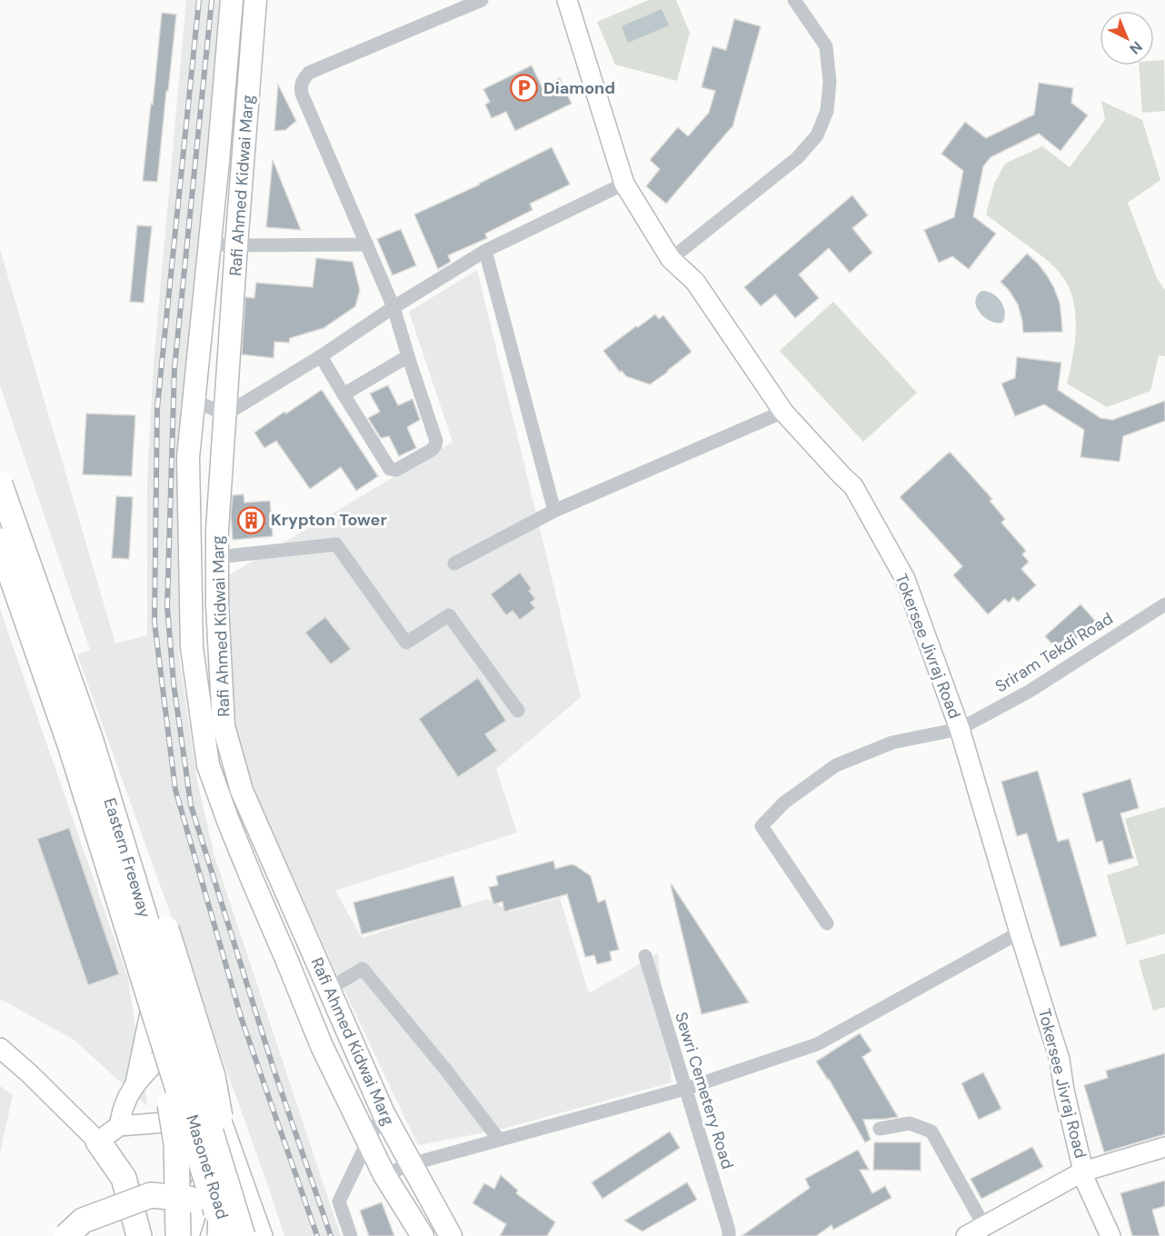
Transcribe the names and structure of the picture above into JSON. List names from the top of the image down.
{
  "streets": {
    "highway": ["Eastern Freeway"],
    "main road": ["Rafi Ahmed Kidwai Marg"],
    "street": [
      "Tokersee Jivraj Road",
      "Sriram Tekdi Road",
      "Sewri Cemetery Road",
      "Masonet Road"
    ]
  },
  "crossings": [
    ["Tokersee Jivraj Road", "Sriram Tekdi Road"],
    ["Eastern Freeway", "Masonet Road"]
  ],
  "places": {
    "parking": ["Diamond"],
    "building": ["Krypton Tower"]
  },
  "north": "bottom right"
}
